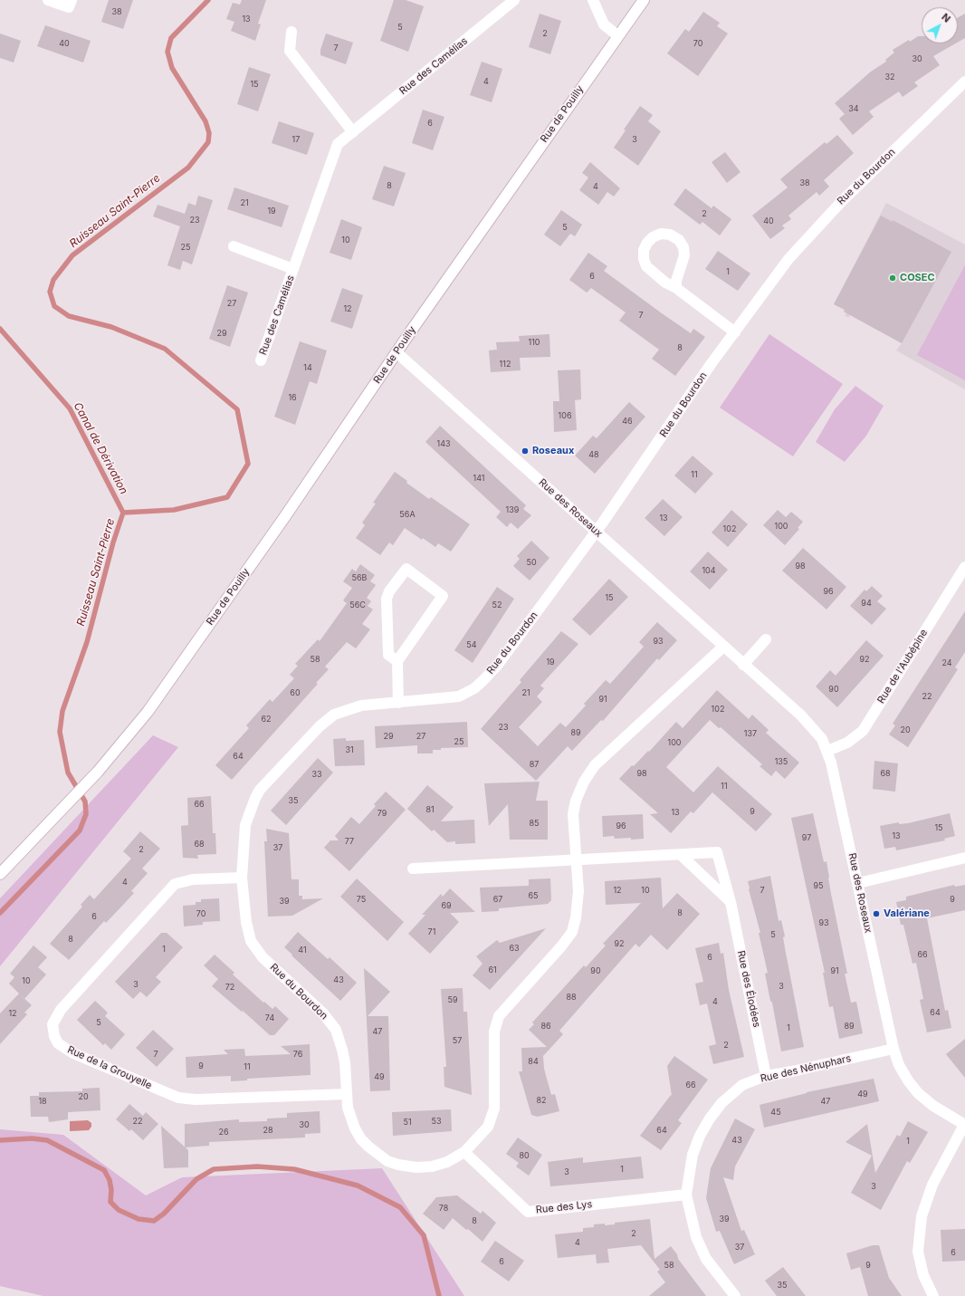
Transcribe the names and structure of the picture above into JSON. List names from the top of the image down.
{
  "streets": {
    "street": [
      "Rue des Camélias",
      "Rue de Pouilly",
      "Rue du Bourdon",
      "Rue des Roseaux",
      "Rue de l'Aubépine",
      "Rue des Élodées",
      "Rue de la Grouyelle",
      "Rue des Nénuphars",
      "Rue des Lys"
    ]
  },
  "crossings": [
    ["Rue de Pouilly", "Rue des Roseaux"],
    ["Rue du Bourdon", "Rue des Roseaux"],
    ["Rue du Bourdon", "Rue des Élodées"],
    ["Rue du Bourdon", "Rue de la Grouyelle"],
    ["Rue du Bourdon", "Rue des Lys"],
    ["Rue des Roseaux", "Rue de l'Aubépine"],
    ["Rue des Roseaux", "Rue des Nénuphars"],
    ["Rue des Élodées", "Rue des Nénuphars"],
    ["Rue des Nénuphars", "Rue des Lys"]
  ],
  "water": ["Ruisseau Saint-Pierre", "Canal de Dérivation"],
  "places": ["COSEC", "Roseaux", "Valériane"],
  "house_numbers": [
    "38",
    "13",
    "5",
    "2",
    "40",
    "70",
    "7",
    "30",
    "32",
    "4",
    "15",
    "34",
    "6",
    "17",
    "3",
    "38",
    "8",
    "4",
    "21",
    "19",
    "2",
    "23",
    "40",
    "5",
    "10",
    "25",
    "1",
    "6",
    "27",
    "12",
    "7",
    "29",
    "110",
    "8",
    "112",
    "14",
    "16",
    "106",
    "46",
    "143",
    "48",
    "11",
    "141",
    "139",
    "56A",
    "13",
    "100",
    "102",
    "50",
    "98",
    "104",
    "56B",
    "96",
    "15",
    "94",
    "56C",
    "52",
    "93",
    "54",
    "58",
    "92",
    "19",
    "24",
    "90",
    "60",
    "21",
    "22",
    "91",
    "102",
    "62",
    "23",
    "20",
    "89",
    "137",
    "29",
    "27",
    "25",
    "100",
    "31",
    "64",
    "135",
    "87",
    "98",
    "68",
    "33",
    "11",
    "35",
    "66",
    "81",
    "9",
    "13",
    "79",
    "85",
    "96",
    "15",
    "13",
    "97",
    "77",
    "68",
    "37",
    "2",
    "4",
    "95",
    "12",
    "10",
    "7",
    "65",
    "75",
    "67",
    "9",
    "39",
    "69",
    "8",
    "70",
    "6",
    "93",
    "71",
    "5",
    "8",
    "92",
    "63",
    "1",
    "41",
    "66",
    "6",
    "61",
    "90",
    "91",
    "43",
    "10",
    "3",
    "3",
    "72",
    "88",
    "59",
    "4",
    "64",
    "12",
    "74",
    "5",
    "86",
    "89",
    "1",
    "47",
    "57",
    "2",
    "7",
    "76",
    "84",
    "9",
    "11",
    "49",
    "66",
    "49",
    "20",
    "82",
    "18",
    "47",
    "45",
    "22",
    "53",
    "51",
    "30",
    "28",
    "64",
    "26",
    "43",
    "1",
    "80",
    "1",
    "3",
    "3",
    "78",
    "39",
    "8",
    "2",
    "4",
    "37",
    "6",
    "6",
    "58",
    "9",
    "35"
  ],
  "north": "top right"
}
